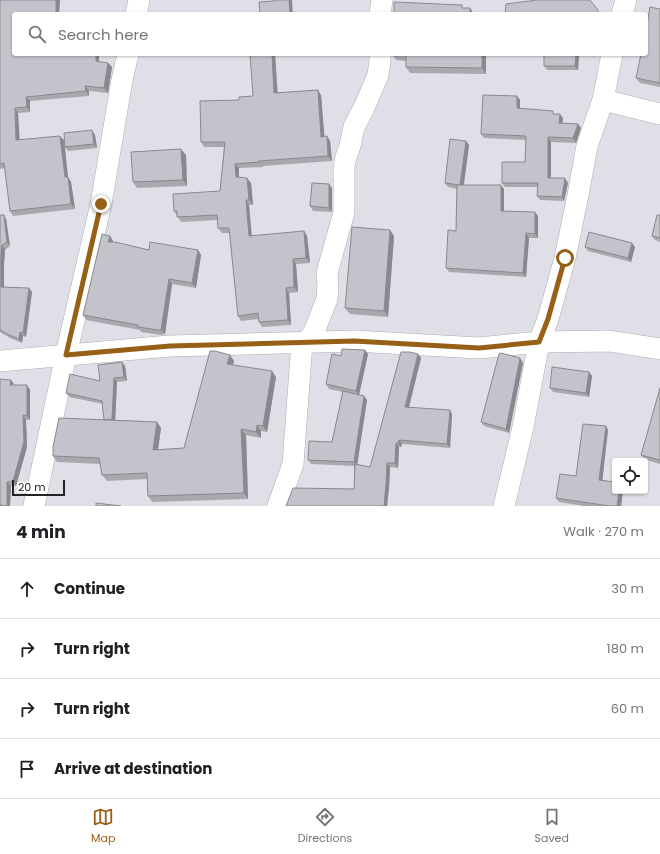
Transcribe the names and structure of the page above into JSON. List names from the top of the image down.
{
  "scale_bar": "20 m",
  "page": {
    "search": "Search here",
    "scale": "20 m",
    "heading": ["4 min", "Walk · 270 m"],
    "list": [
      ["Continue", "30 m"],
      ["Turn right", "180 m"],
      ["Turn right", "60 m"],
      "Arrive at destination"
    ],
    "nav": ["Map", "Directions", "Saved"]
  }
}
